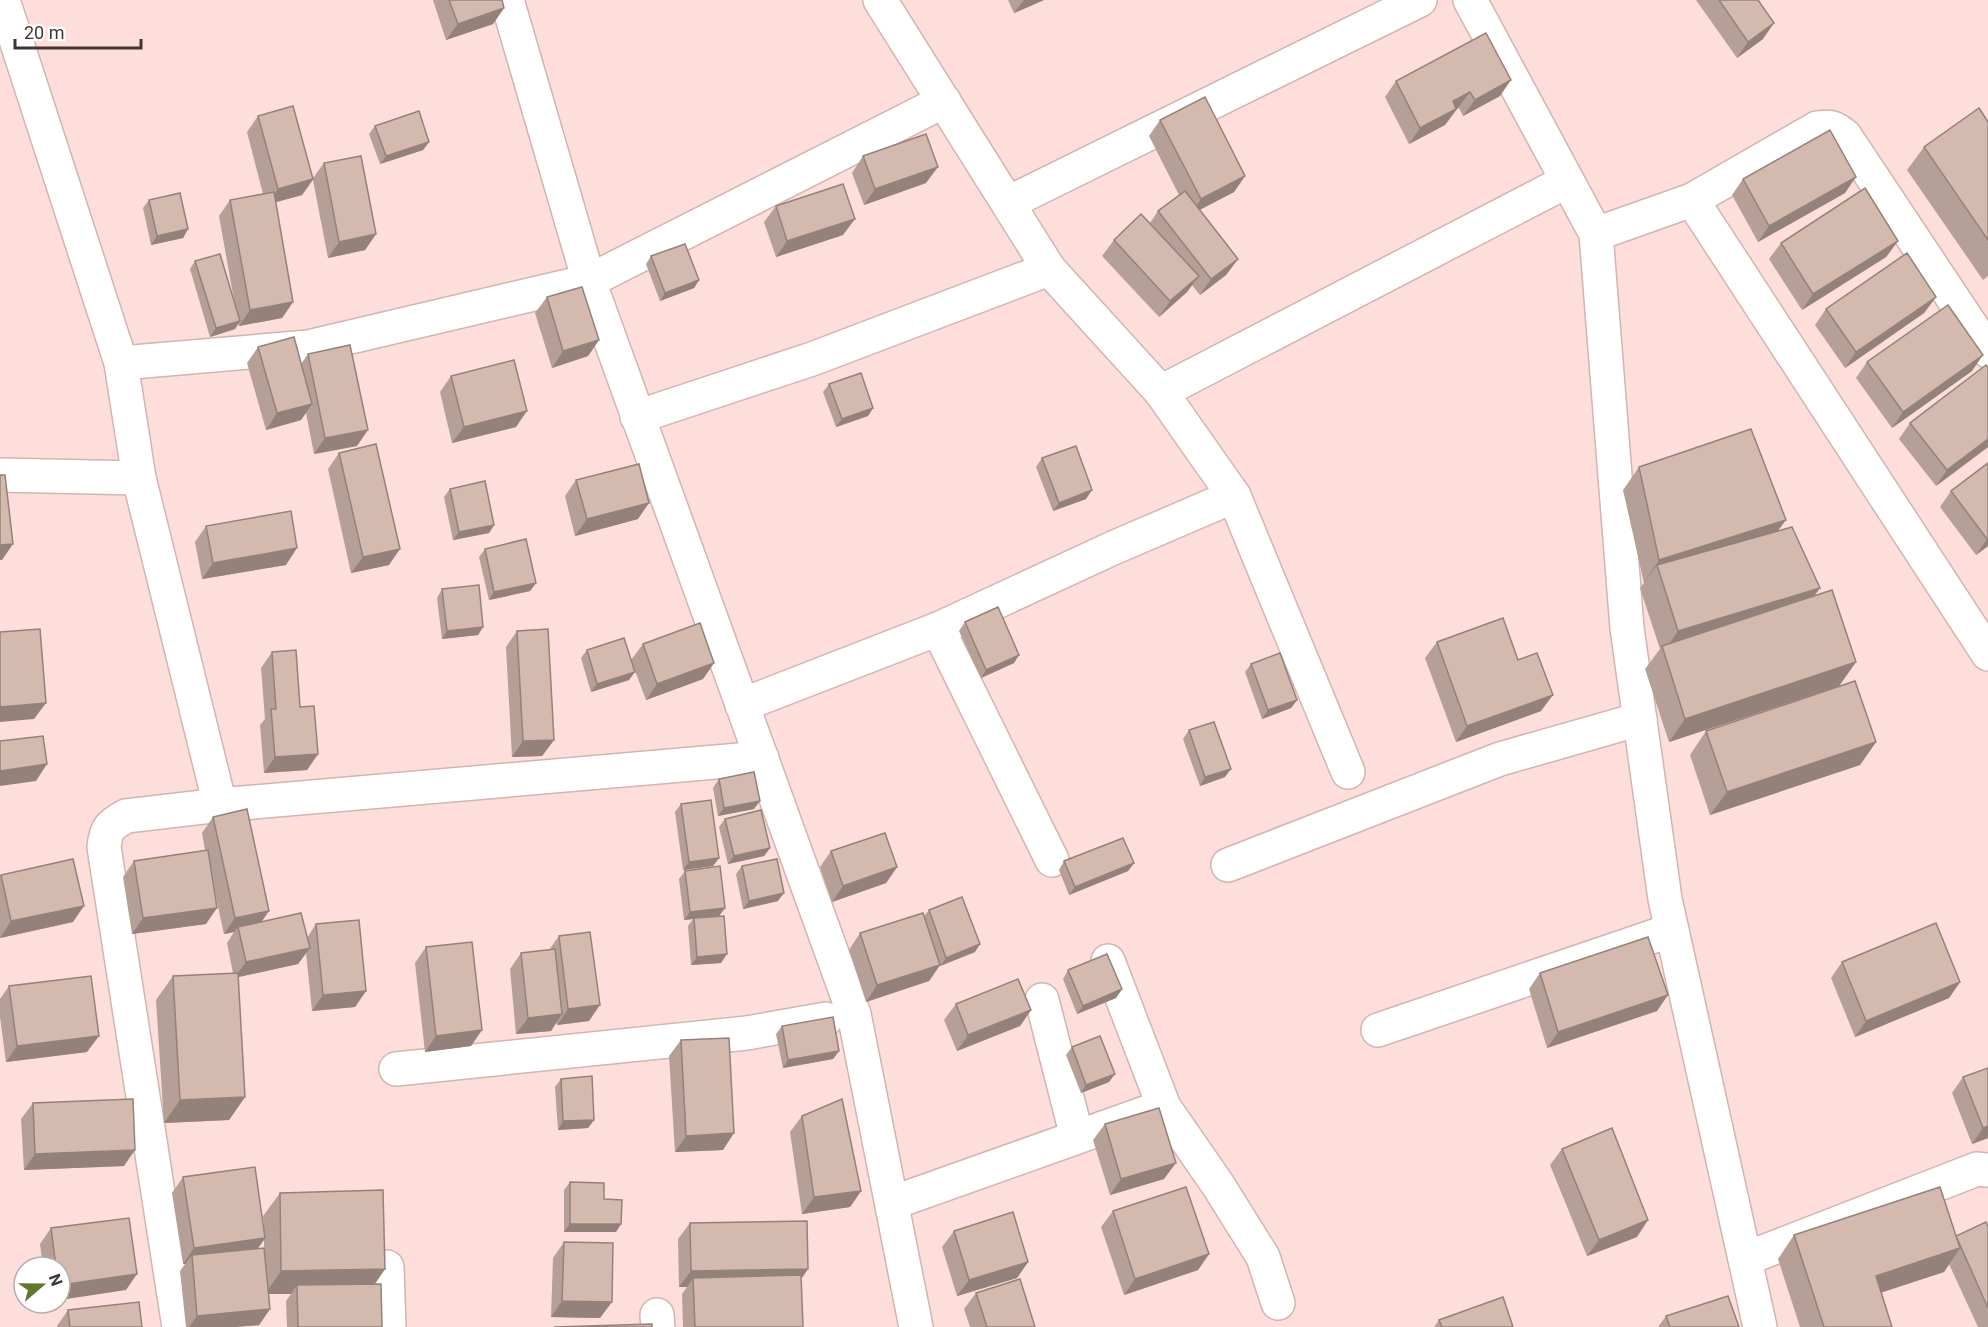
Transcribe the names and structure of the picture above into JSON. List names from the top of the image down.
{
  "scale_bar": "20 m",
  "north": "right"
}
